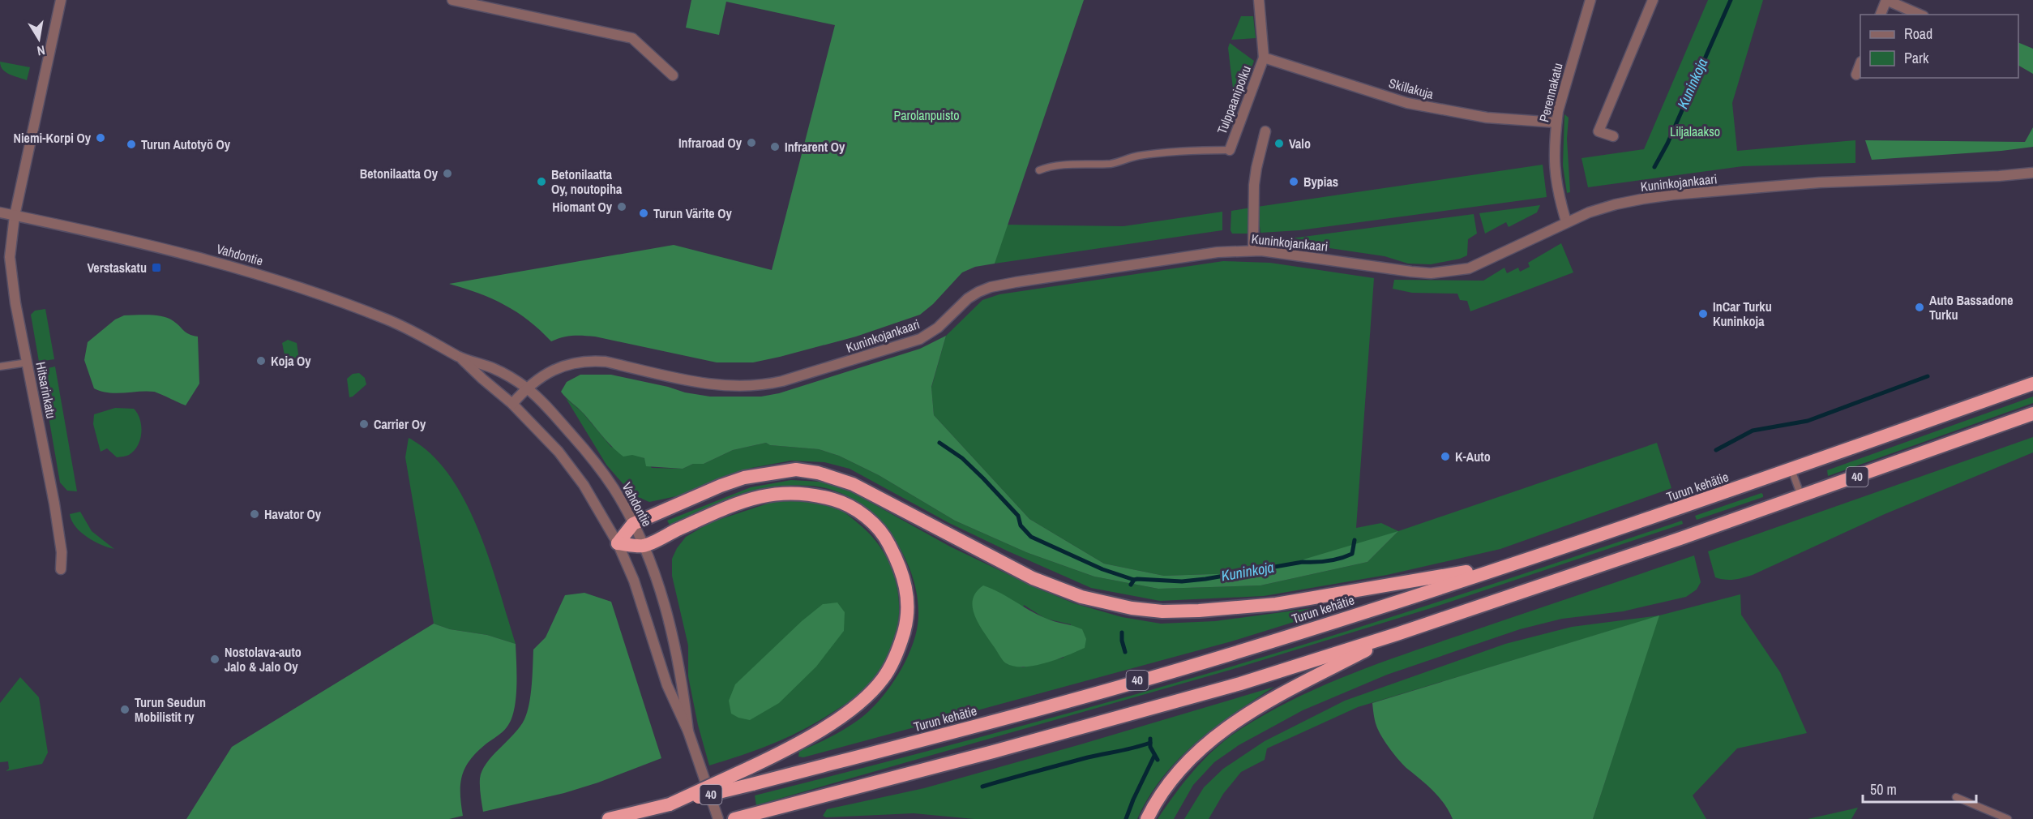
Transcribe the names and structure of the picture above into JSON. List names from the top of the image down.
{
  "streets": {
    "highway": ["40", "Turun kehätie"],
    "street": [
      "Skillakuja",
      "Perennakatu",
      "Tulppaanipolku",
      "Kuninkojankaari",
      "Vahdontie",
      "Hitsarinkatu"
    ]
  },
  "crossings": [
    ["Skillakuja", "Perennakatu"],
    ["Skillakuja", "Tulppaanipolku"],
    ["Perennakatu", "Kuninkojankaari"],
    ["Kuninkojankaari", "Vahdontie"],
    ["Vahdontie", "Hitsarinkatu"]
  ],
  "water": ["Kuninkoja"],
  "parks": ["Parolanpuisto", "Liljalaakso"],
  "places": {
    "other": [
      "Niemi-Korpi Oy",
      "Infraroad Oy",
      "Valo",
      "Turun Autotyö Oy",
      "Infrarent Oy",
      "Betonilaatta Oy",
      "Betonilaatta Oy, noutopiha",
      "Bypias",
      "Hiomant Oy",
      "Turun Värite Oy",
      "Auto Bassadone Turku",
      "InCar Turku Kuninkoja",
      "Koja Oy",
      "Carrier Oy",
      "K-Auto",
      "Havator Oy",
      "Nostolava-auto Jalo & Jalo Oy",
      "Turun Seudun Mobilistit ry"
    ],
    "transit": ["Verstaskatu"]
  },
  "legend": ["Road", "Park"],
  "scale_bar": "50 m",
  "north": "bottom"
}
